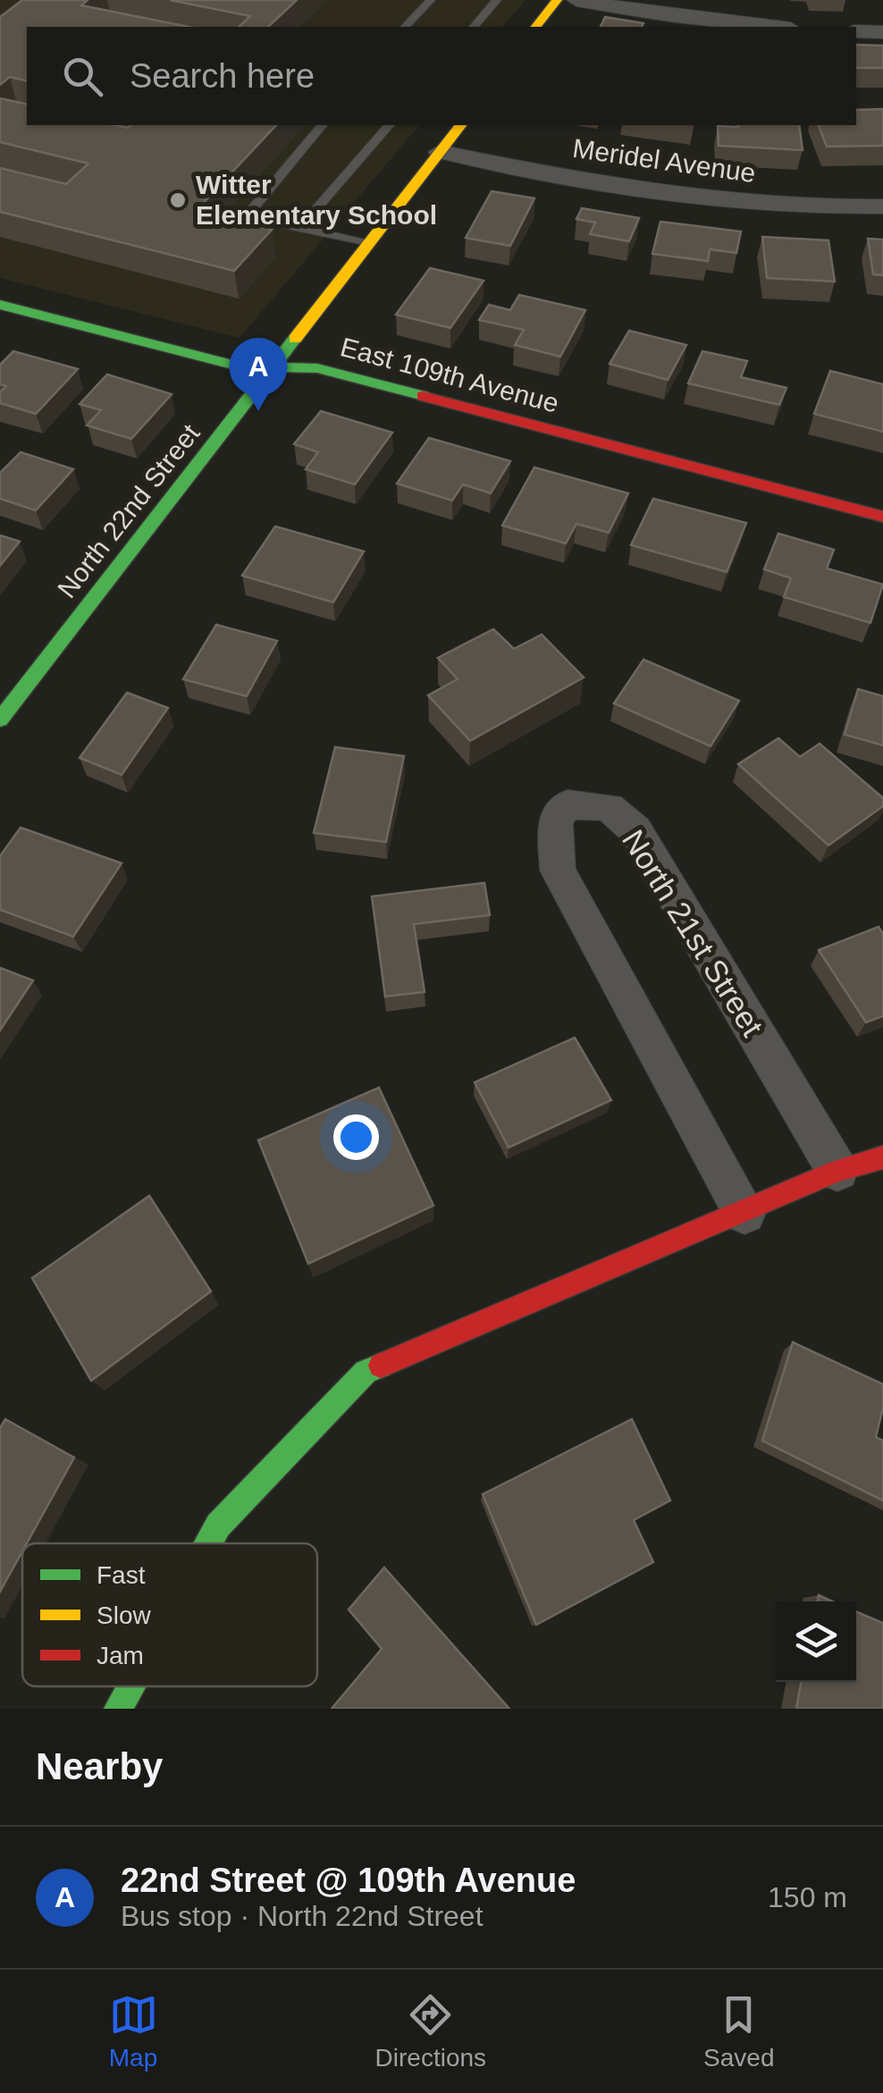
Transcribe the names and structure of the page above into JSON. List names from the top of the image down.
{
  "streets": {
    "street": [
      "Meridel Avenue",
      "East 109th Avenue",
      "North 22nd Street",
      "North 21st Street"
    ]
  },
  "crossings": [
    ["Meridel Avenue", "North 22nd Street"],
    ["East 109th Avenue", "North 22nd Street"]
  ],
  "places": ["Witter Elementary School"],
  "legend": ["Fast", "Slow", "Jam"],
  "page": {
    "search": "Search here",
    "pins": "A",
    "heading": "Nearby",
    "list": [
      {
        "mark": "A",
        "name": "22nd Street @ 109th Avenue",
        "note": "Bus stop · North 22nd Street",
        "value": "150 m"
      }
    ],
    "nav": ["Map", "Directions", "Saved"]
  }
}
